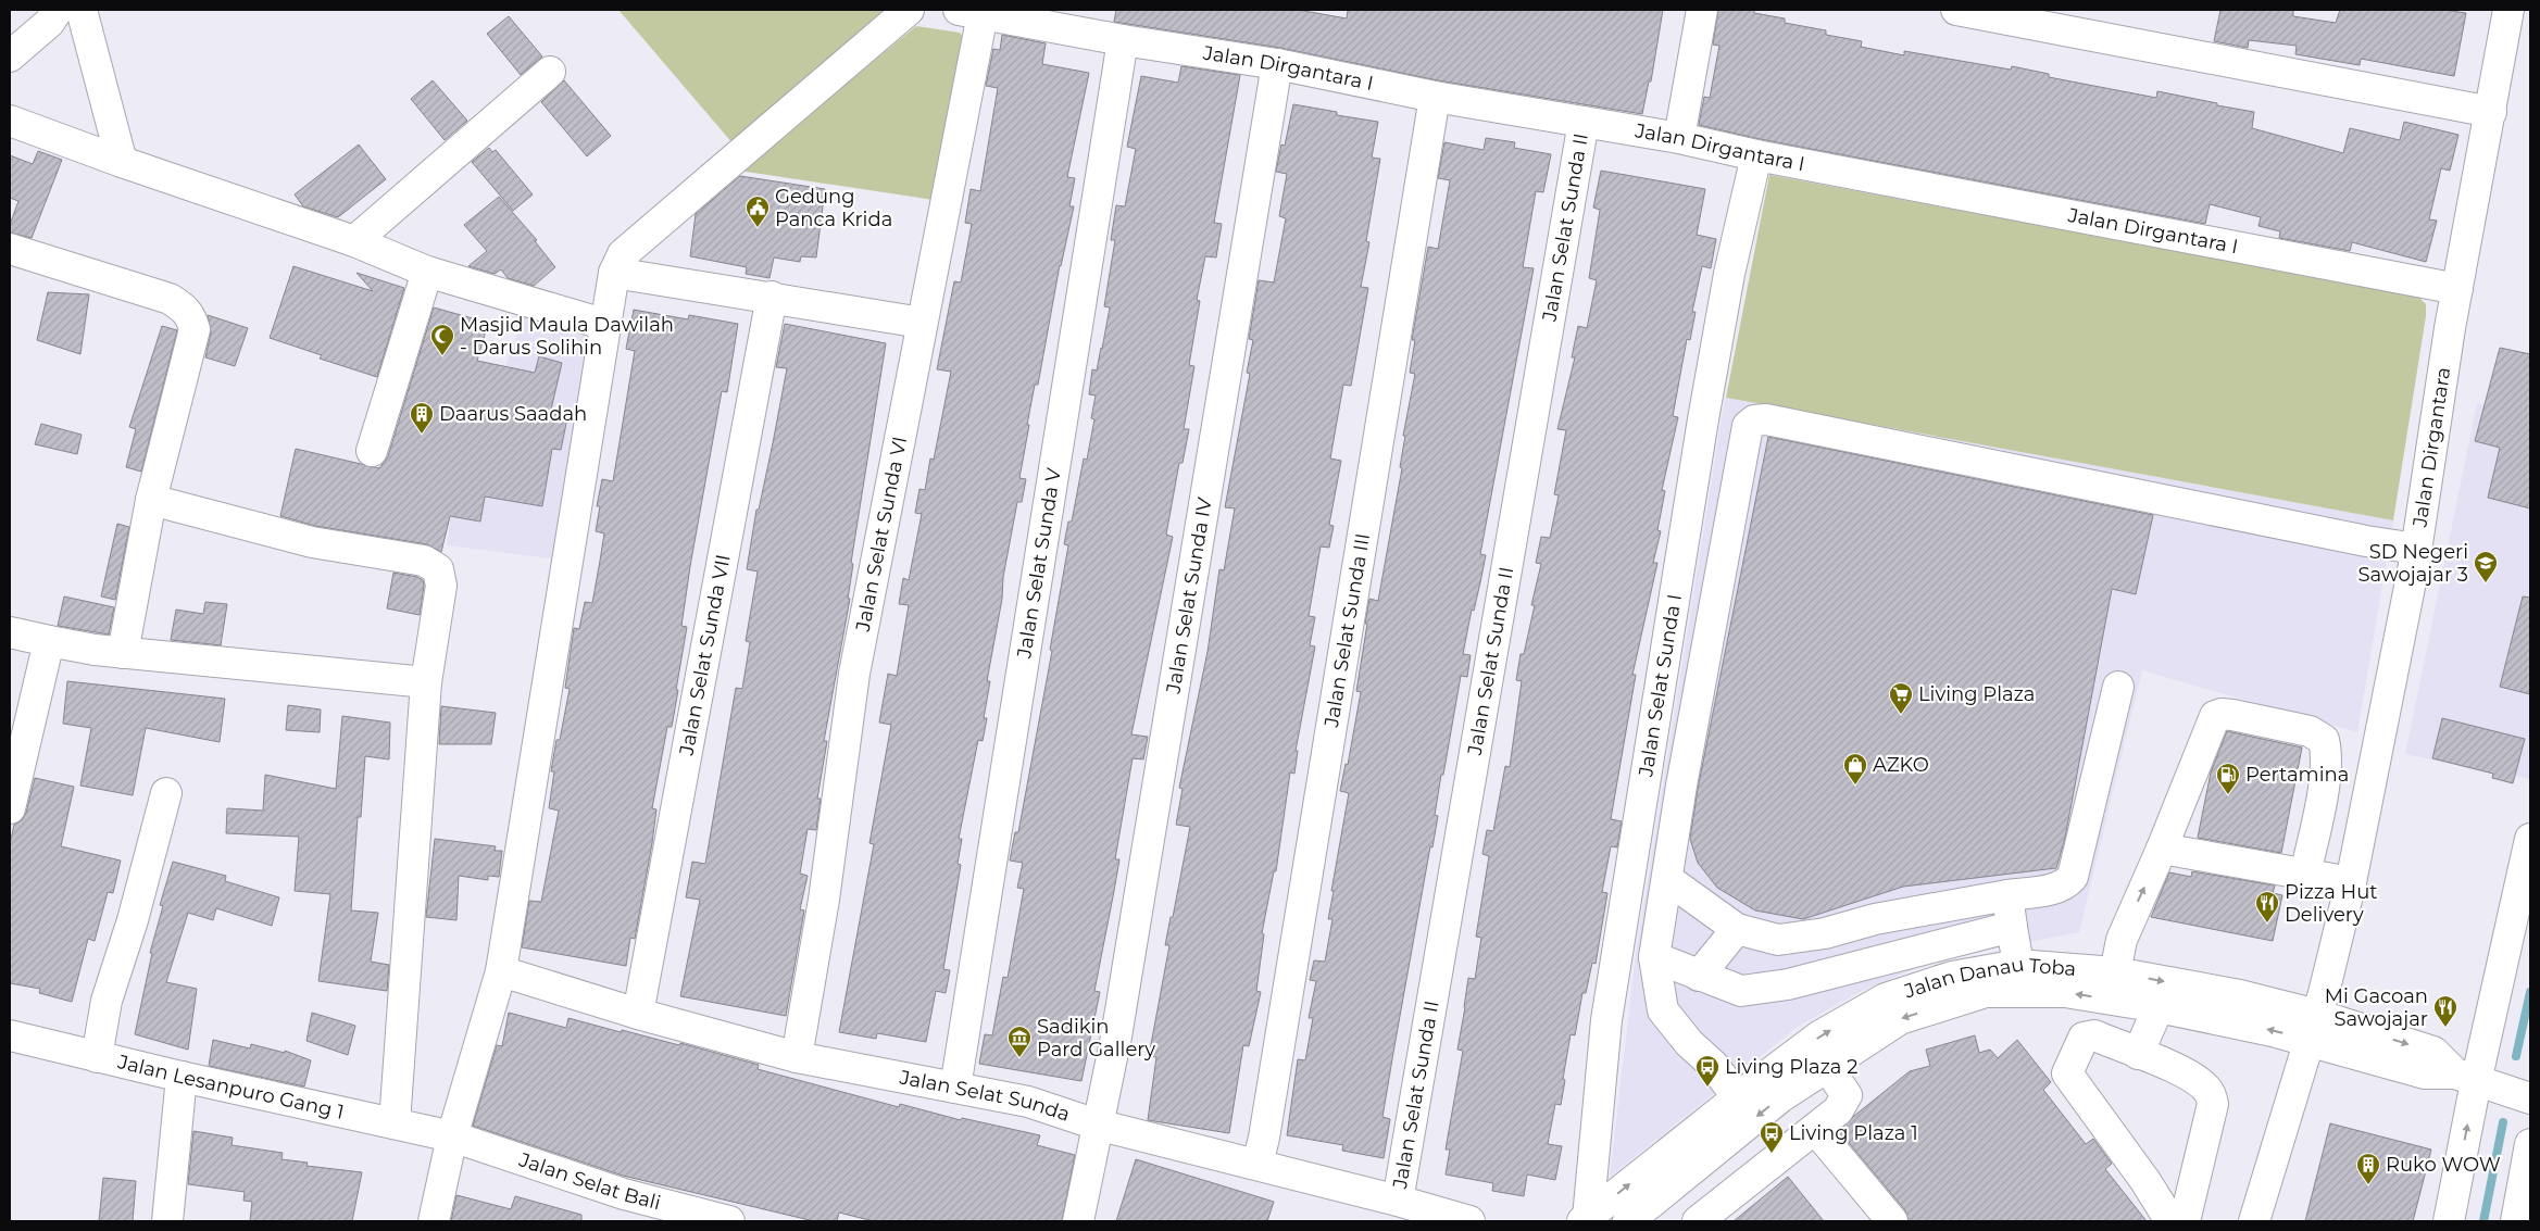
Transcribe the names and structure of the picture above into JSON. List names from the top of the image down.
{
  "streets": {
    "street": [
      "Jalan Dirgantara I",
      "Jalan Selat Sunda II",
      "Jalan Dirgantara",
      "Jalan Selat Sunda VI",
      "Jalan Selat Sunda V",
      "Jalan Selat Sunda IV",
      "Jalan Selat Sunda III",
      "Jalan Selat Sunda VII",
      "Jalan Selat Sunda I",
      "Jalan Danau Toba",
      "Jalan Lesanpuro Gang 1",
      "Jalan Selat Sunda",
      "Jalan Selat Bali"
    ]
  },
  "crossings": [
    ["Jalan Dirgantara I", "Jalan Selat Sunda II"],
    ["Jalan Dirgantara I", "Jalan Dirgantara"],
    ["Jalan Dirgantara I", "Jalan Selat Sunda VI"],
    ["Jalan Dirgantara I", "Jalan Selat Sunda V"],
    ["Jalan Dirgantara I", "Jalan Selat Sunda IV"],
    ["Jalan Dirgantara I", "Jalan Selat Sunda III"],
    ["Jalan Dirgantara I", "Jalan Selat Sunda I"],
    ["Jalan Selat Sunda II", "Jalan Selat Sunda"],
    ["Jalan Dirgantara", "Jalan Danau Toba"],
    ["Jalan Selat Sunda VI", "Jalan Selat Sunda"],
    ["Jalan Selat Sunda V", "Jalan Selat Sunda"],
    ["Jalan Selat Sunda IV", "Jalan Selat Sunda"],
    ["Jalan Selat Sunda III", "Jalan Selat Sunda"],
    ["Jalan Selat Sunda VII", "Jalan Selat Sunda"],
    ["Jalan Selat Sunda I", "Jalan Danau Toba"],
    ["Jalan Lesanpuro Gang 1", "Jalan Selat Bali"]
  ],
  "places": {
    "public building": ["Gedung Panca Krida"],
    "mosque": ["Masjid Maula Dawilah - Darus Solihin"],
    "building": ["Daarus Saadah", "Ruko WOW"],
    "school or university": ["SD Negeri Sawojajar 3"],
    "supermarket": ["Living Plaza"],
    "shop": ["AZKO"],
    "fuel station": ["Pertamina"],
    "restaurant": ["Pizza Hut Delivery", "Mi Gacoan Sawojajar"],
    "museum": ["Sadikin Pard Gallery"],
    "bus stop": ["Living Plaza 2", "Living Plaza 1"]
  }
}
